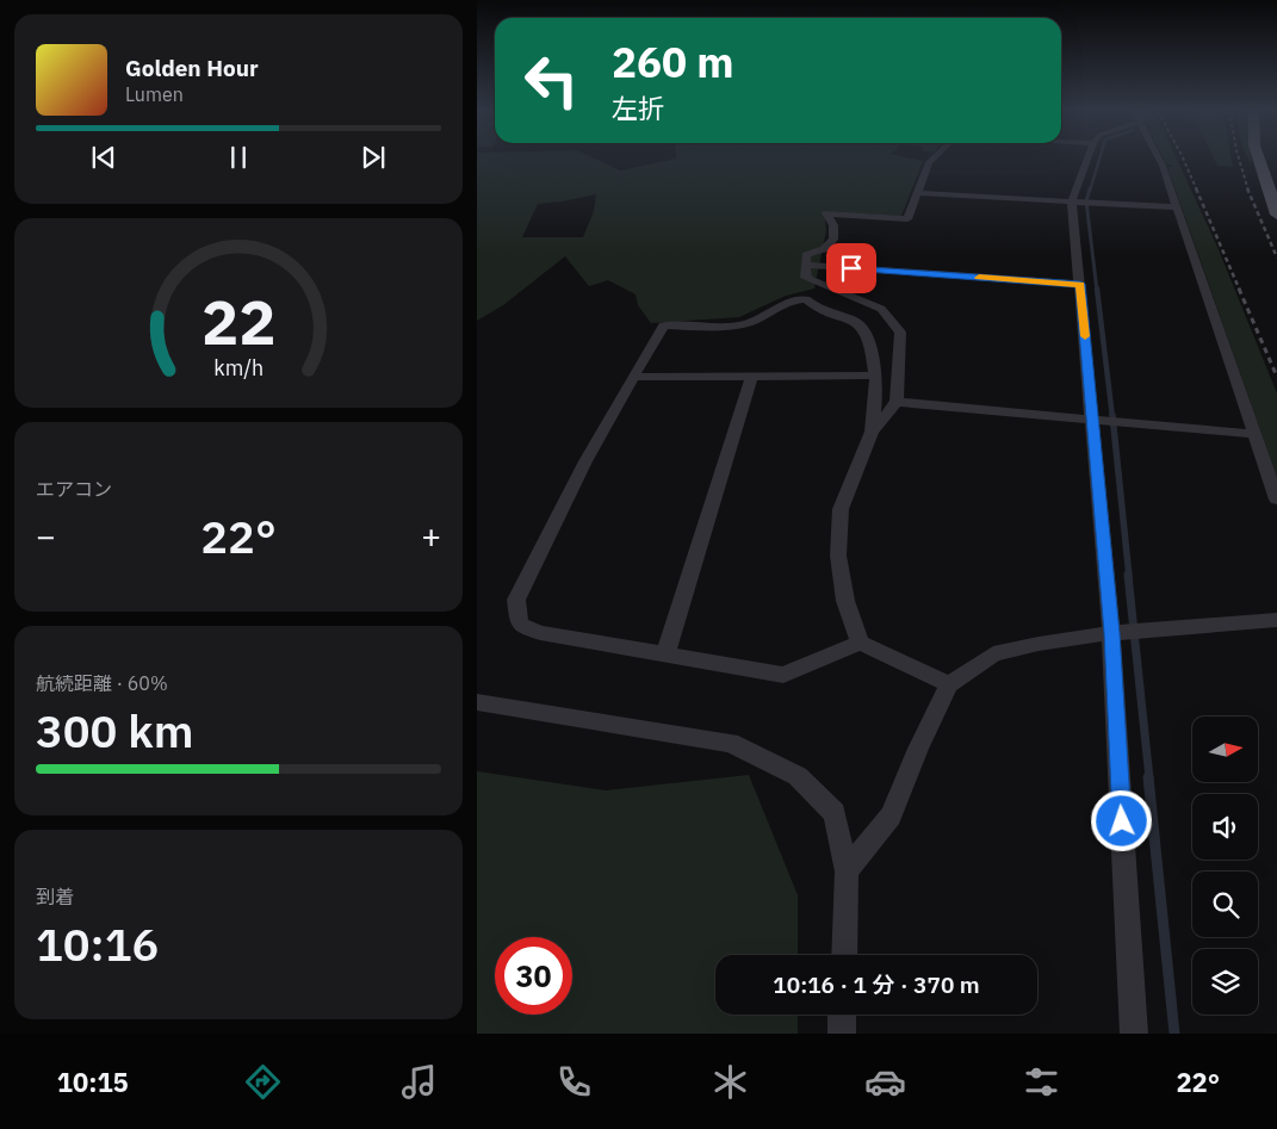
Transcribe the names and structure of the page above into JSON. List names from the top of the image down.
{
  "north": "right",
  "page": {
    "turn": ["260 m", "左折"],
    "song": ["Golden Hour", "Lumen"],
    "tile": [
      "エアコン",
      ["航続距離 · 60%", "300 km"],
      ["到着", "10:16"]
    ],
    "heat": ["−", "22°", "+"],
    "limit": "30",
    "trip": "10:16 · 1 分 · 370 m",
    "tabs": ["10:15", "22°"],
    "gauge": ["22", "km/h"]
  }
}
